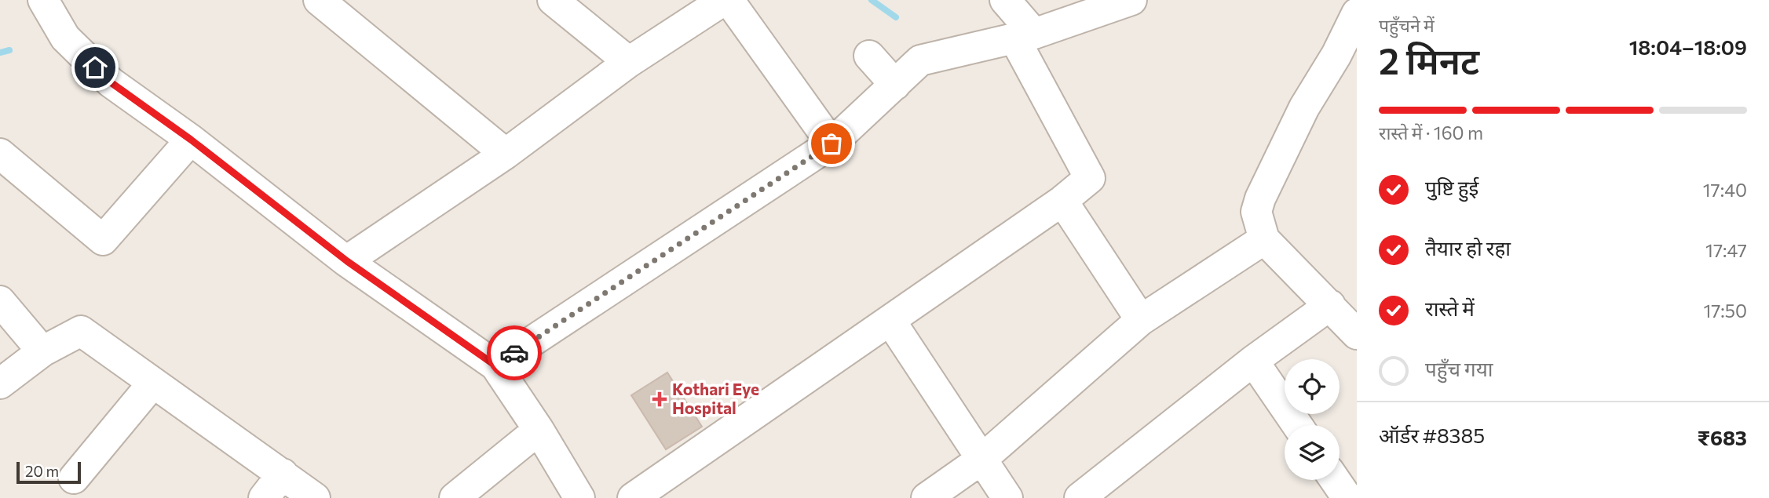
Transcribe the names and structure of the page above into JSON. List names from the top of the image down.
{
  "places": {
    "health": ["Kothari Eye Hospital"]
  },
  "scale_bar": "20 m",
  "page": {
    "heading": ["2 मिनट", "पहुँचने में", "18:04–18:09"],
    "panel": ["ऑर्डर #8385", "₹683"],
    "bar": "रास्ते में · 160 m",
    "list": [
      ["पुष्टि हुई", "17:40"],
      ["तैयार हो रहा", "17:47"],
      ["रास्ते में", "17:50"],
      "पहुँच गया"
    ],
    "scale": "20 m"
  }
}
